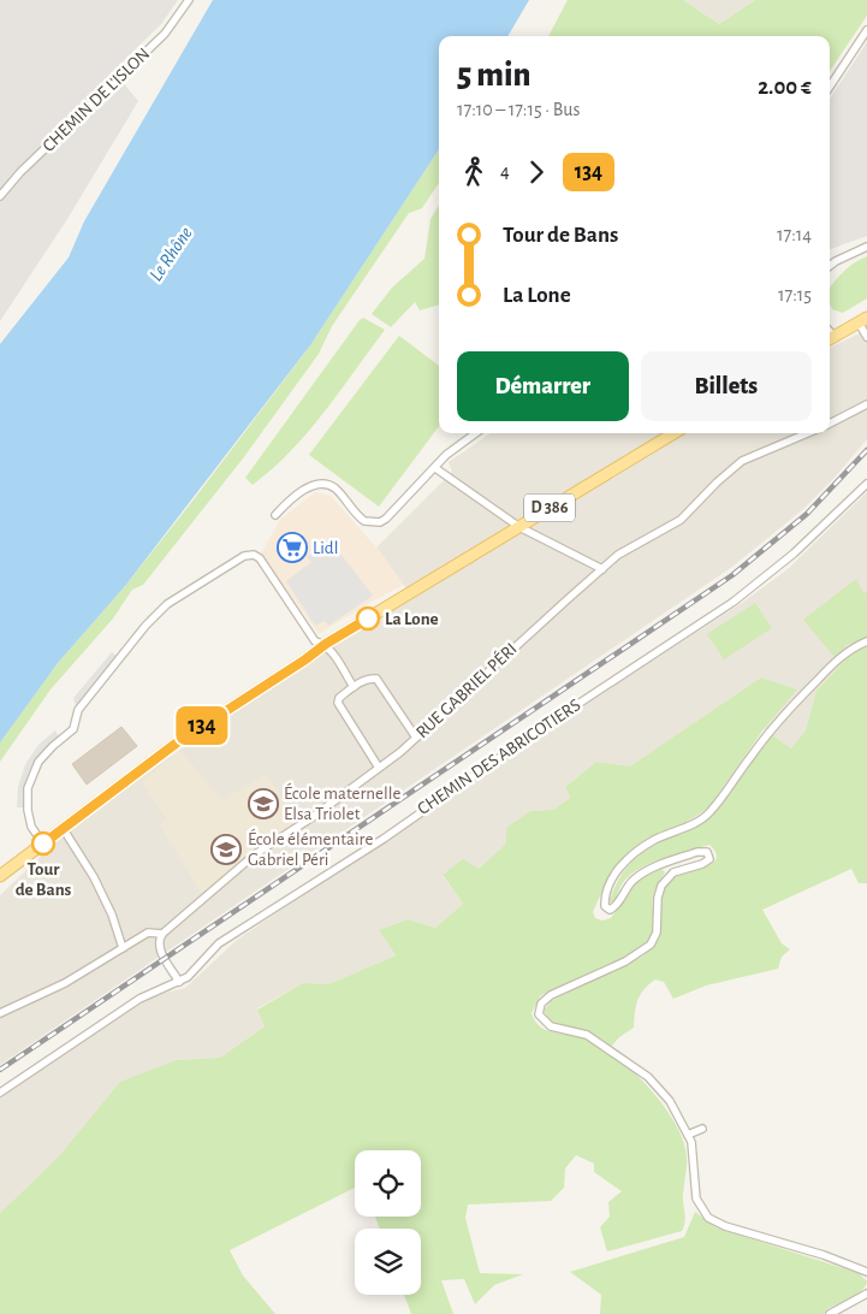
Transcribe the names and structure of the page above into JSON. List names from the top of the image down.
{
  "streets": {
    "main road": ["D 386"],
    "street": ["CHEMIN DE L'ISLON", "RUE GABRIEL PÉRI", "CHEMIN DES ABRICOTIERS"]
  },
  "water": ["Le Rhône"],
  "places": {
    "supermarket": ["Lidl"],
    "other": ["La Lone", "Tour de Bans"],
    "school or university": ["École maternelle Elsa Triolet", "École élémentaire Gabriel Péri"]
  },
  "lines": ["bus line 134"],
  "page": {
    "on_map": "134",
    "heading": ["5 min", "17:10 – 17:15 · Bus", "2.00 €"],
    "legs": ["4", "134"],
    "list": [
      {
        "name": "Tour de Bans",
        "value": "17:14"
      },
      {
        "name": "La Lone",
        "value": "17:15"
      }
    ],
    "buttons": ["Démarrer", "Billets"]
  }
}
